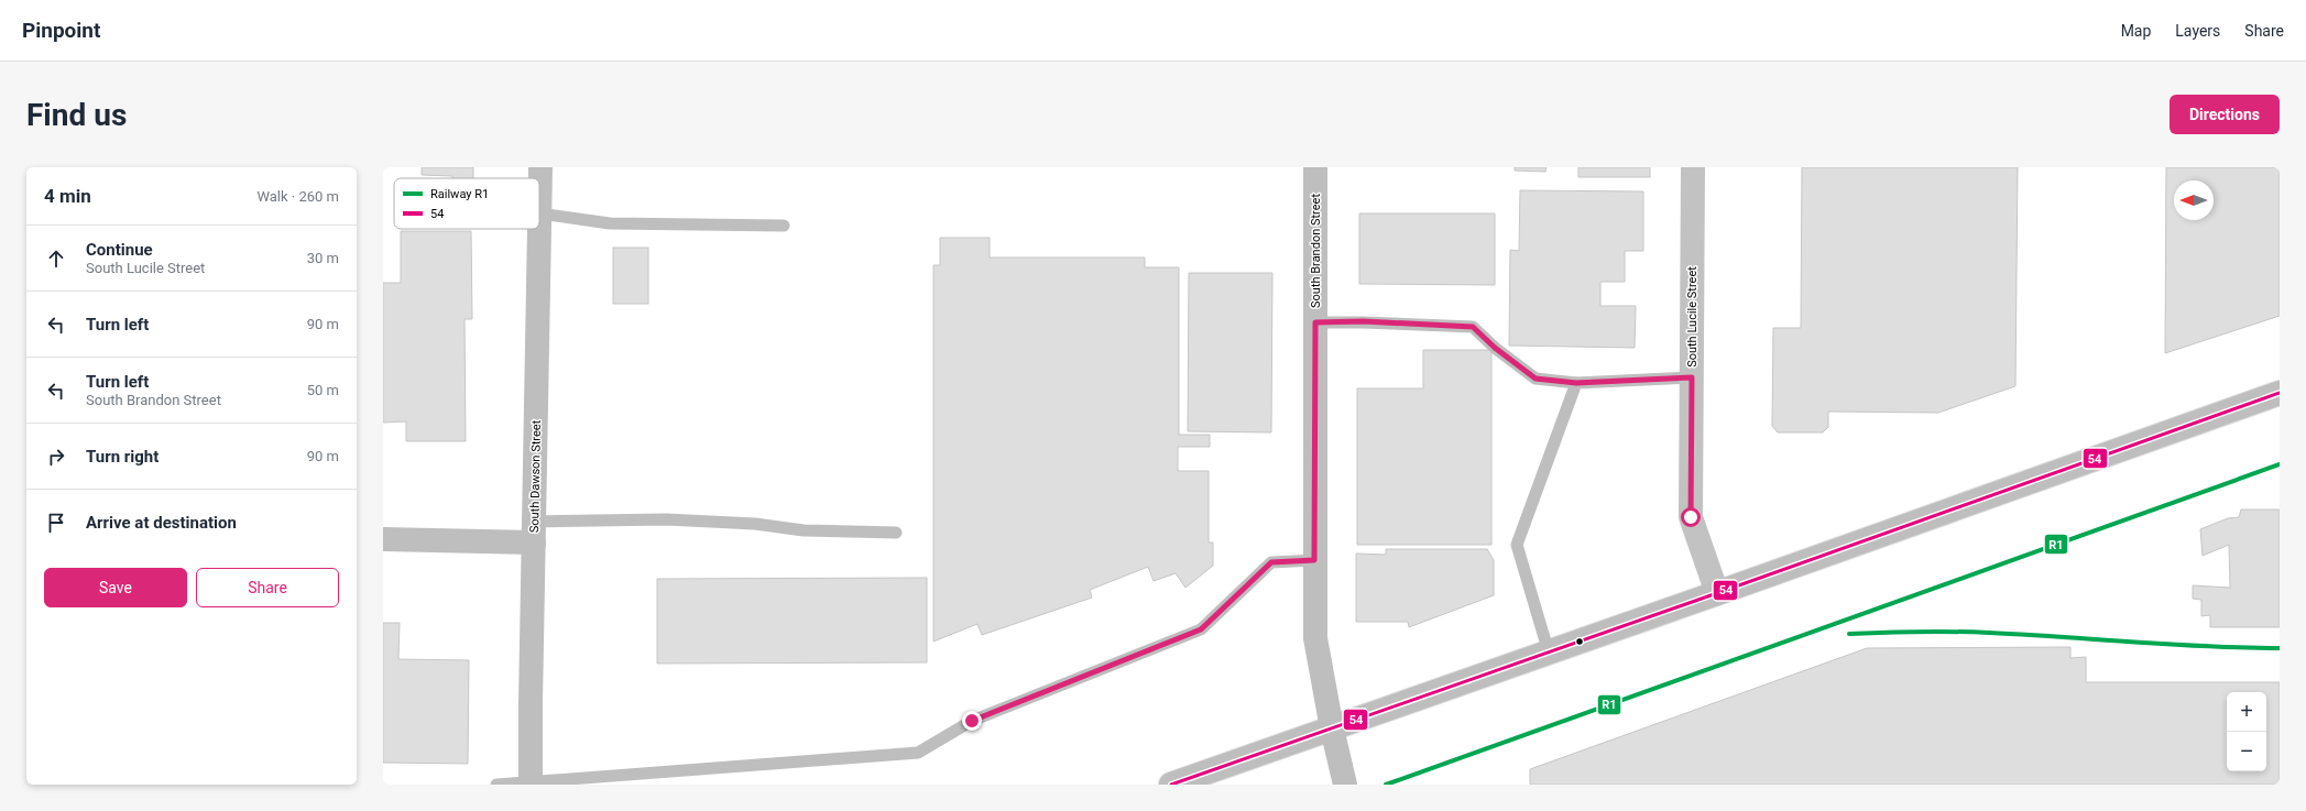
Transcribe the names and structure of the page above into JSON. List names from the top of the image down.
{
  "streets": {
    "main road": ["South Brandon Street", "South Dawson Street"],
    "street": ["South Lucile Street"]
  },
  "lines": ["transit line 54", "rail line R1"],
  "legend": ["Railway R1", "54"],
  "north": "left",
  "page": {
    "header": "Pinpoint",
    "nav": ["Map", "Layers", "Share"],
    "buttons": [
      "Directions",
      ["Save", "Share"]
    ],
    "title": "Find us",
    "heading": ["4 min", "Walk · 260 m"],
    "list": [
      ["Continue", "South Lucile Street", "30 m"],
      ["Turn left", "90 m"],
      ["Turn left", "South Brandon Street", "50 m"],
      ["Turn right", "90 m"],
      "Arrive at destination"
    ],
    "map_buttons": ["+", "−"]
  }
}
